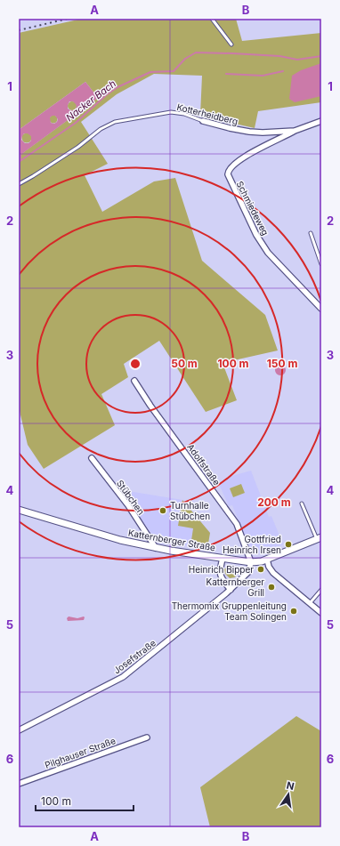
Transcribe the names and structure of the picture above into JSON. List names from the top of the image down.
{
  "streets": {
    "street": [
      "Kotterheidberg",
      "Schmiedeweg",
      "Adolfstraße",
      "Stübchen",
      "Katternberger Straße",
      "Josefstraße",
      "Pilghauser Straße"
    ]
  },
  "crossings": [
    ["Kotterheidberg", "Schmiedeweg"],
    ["Adolfstraße", "Katternberger Straße"],
    ["Adolfstraße", "Josefstraße"],
    ["Stübchen", "Katternberger Straße"],
    ["Katternberger Straße", "Josefstraße"]
  ],
  "water": ["Nacker Bach"],
  "places": [
    "Turnhalle Stübchen",
    "Gottfried Heinrich Irsen",
    "Heinrich Bipper",
    "Katternberger Grill",
    "Thermomix Gruppenleitung Team Solingen"
  ],
  "scale_bar": "100 m",
  "north": "top",
  "grid": {
    "columns": ["A", "B"],
    "rows": [
      "1",
      "2",
      "3",
      "4",
      "5",
      "6"
    ]
  },
  "rings": [
    "50 m",
    "100 m",
    "150 m",
    "200 m"
  ]
}
